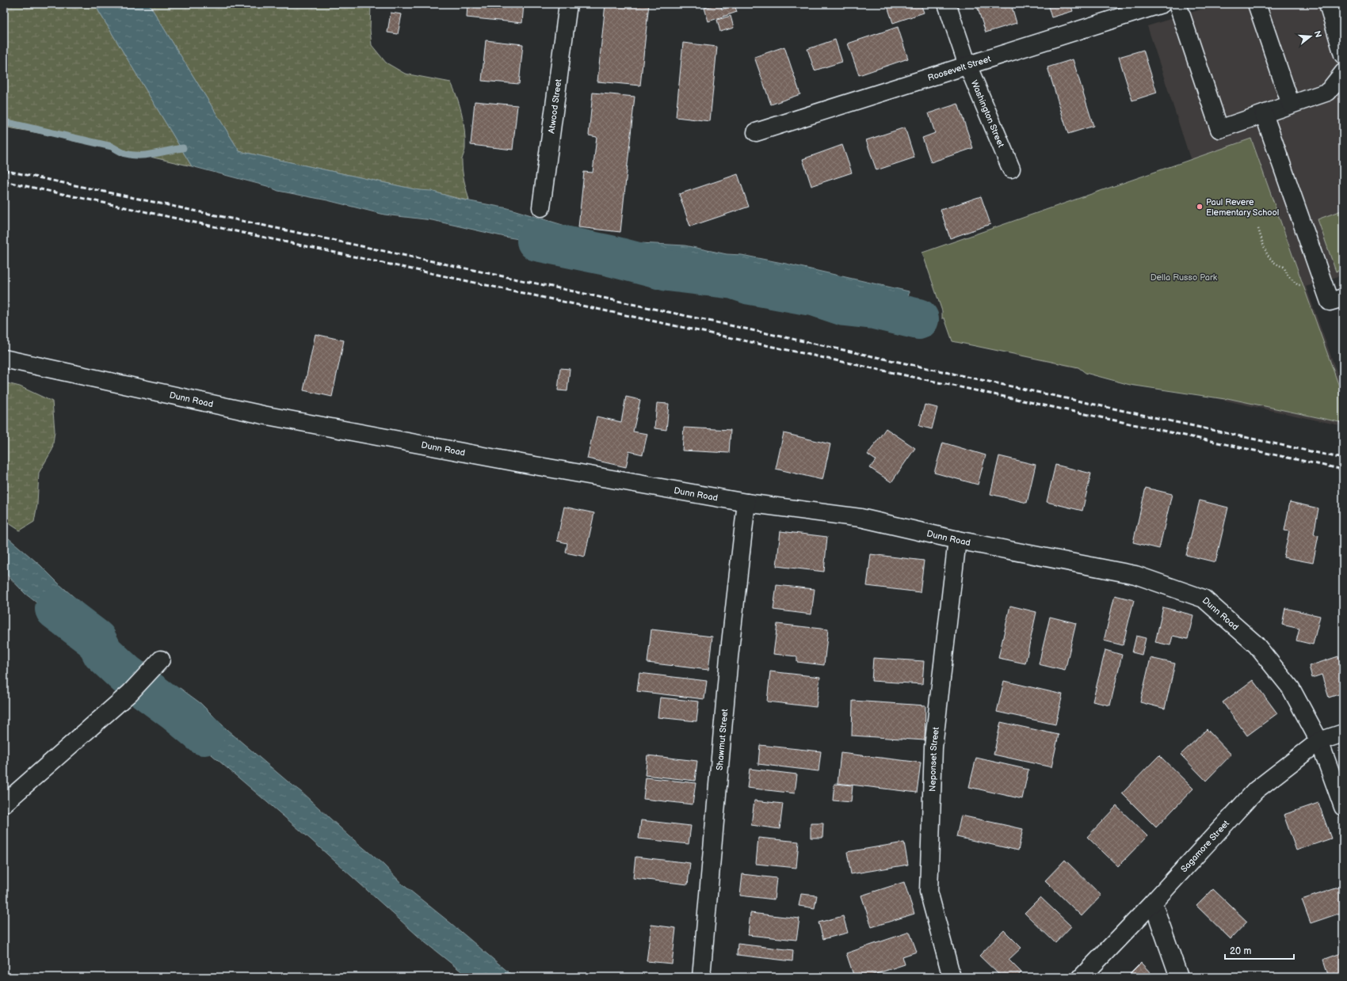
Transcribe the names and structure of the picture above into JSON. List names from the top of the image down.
{
  "streets": {
    "street": [
      "Roosevelt Street",
      "Atwood Street",
      "Washington Street",
      "Dunn Road",
      "Shawmut Street",
      "Neponset Street",
      "Sagamore Street"
    ]
  },
  "crossings": [
    ["Roosevelt Street", "Washington Street"],
    ["Dunn Road", "Shawmut Street"],
    ["Dunn Road", "Neponset Street"],
    ["Dunn Road", "Sagamore Street"]
  ],
  "parks": ["Della Russo Park"],
  "places": ["Paul Revere Elementary School"],
  "scale_bar": "20 m",
  "north": "right"
}
